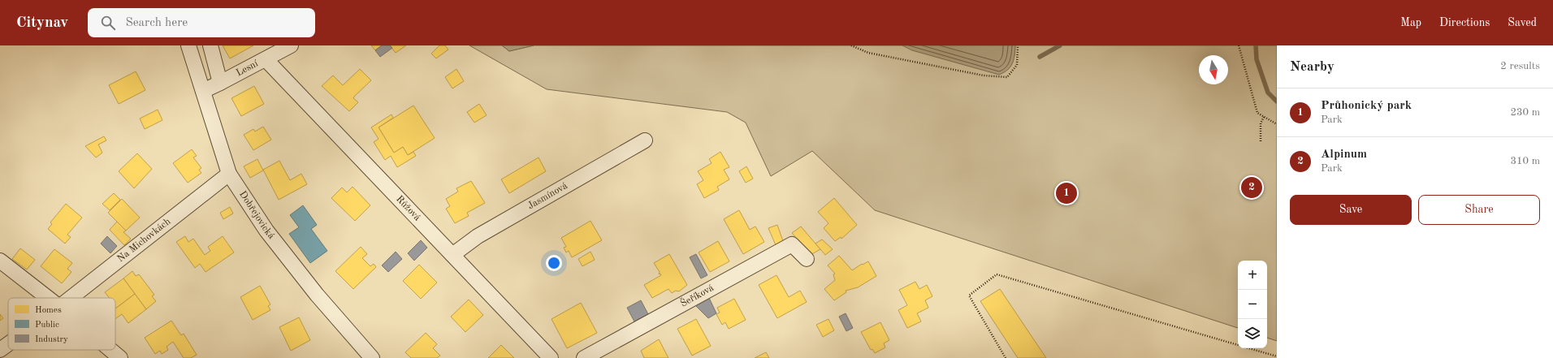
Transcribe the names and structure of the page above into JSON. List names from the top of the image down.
{
  "streets": {
    "street": [
      "Lesní",
      "Jasmínová",
      "Růžová",
      "Dobřejovická",
      "Na Michovkách",
      "Šeříková"
    ]
  },
  "crossings": [
    ["Lesní", "Růžová"],
    ["Lesní", "Dobřejovická"],
    ["Jasmínová", "Růžová"],
    ["Dobřejovická", "Na Michovkách"]
  ],
  "legend": ["Homes", "Public", "Industry"],
  "north": "bottom",
  "page": {
    "header": "Citynav",
    "search": "Search here",
    "nav": ["Map", "Directions", "Saved"],
    "heading": ["Nearby", "2 results"],
    "list": [
      {
        "mark": "1",
        "name": "Průhonický park",
        "note": "Park",
        "value": "230 m"
      },
      {
        "mark": "2",
        "name": "Alpinum",
        "note": "Park",
        "value": "310 m"
      }
    ],
    "pins": ["2", "1"],
    "buttons": ["Save", "Share"],
    "map_buttons": ["+", "−"]
  }
}
